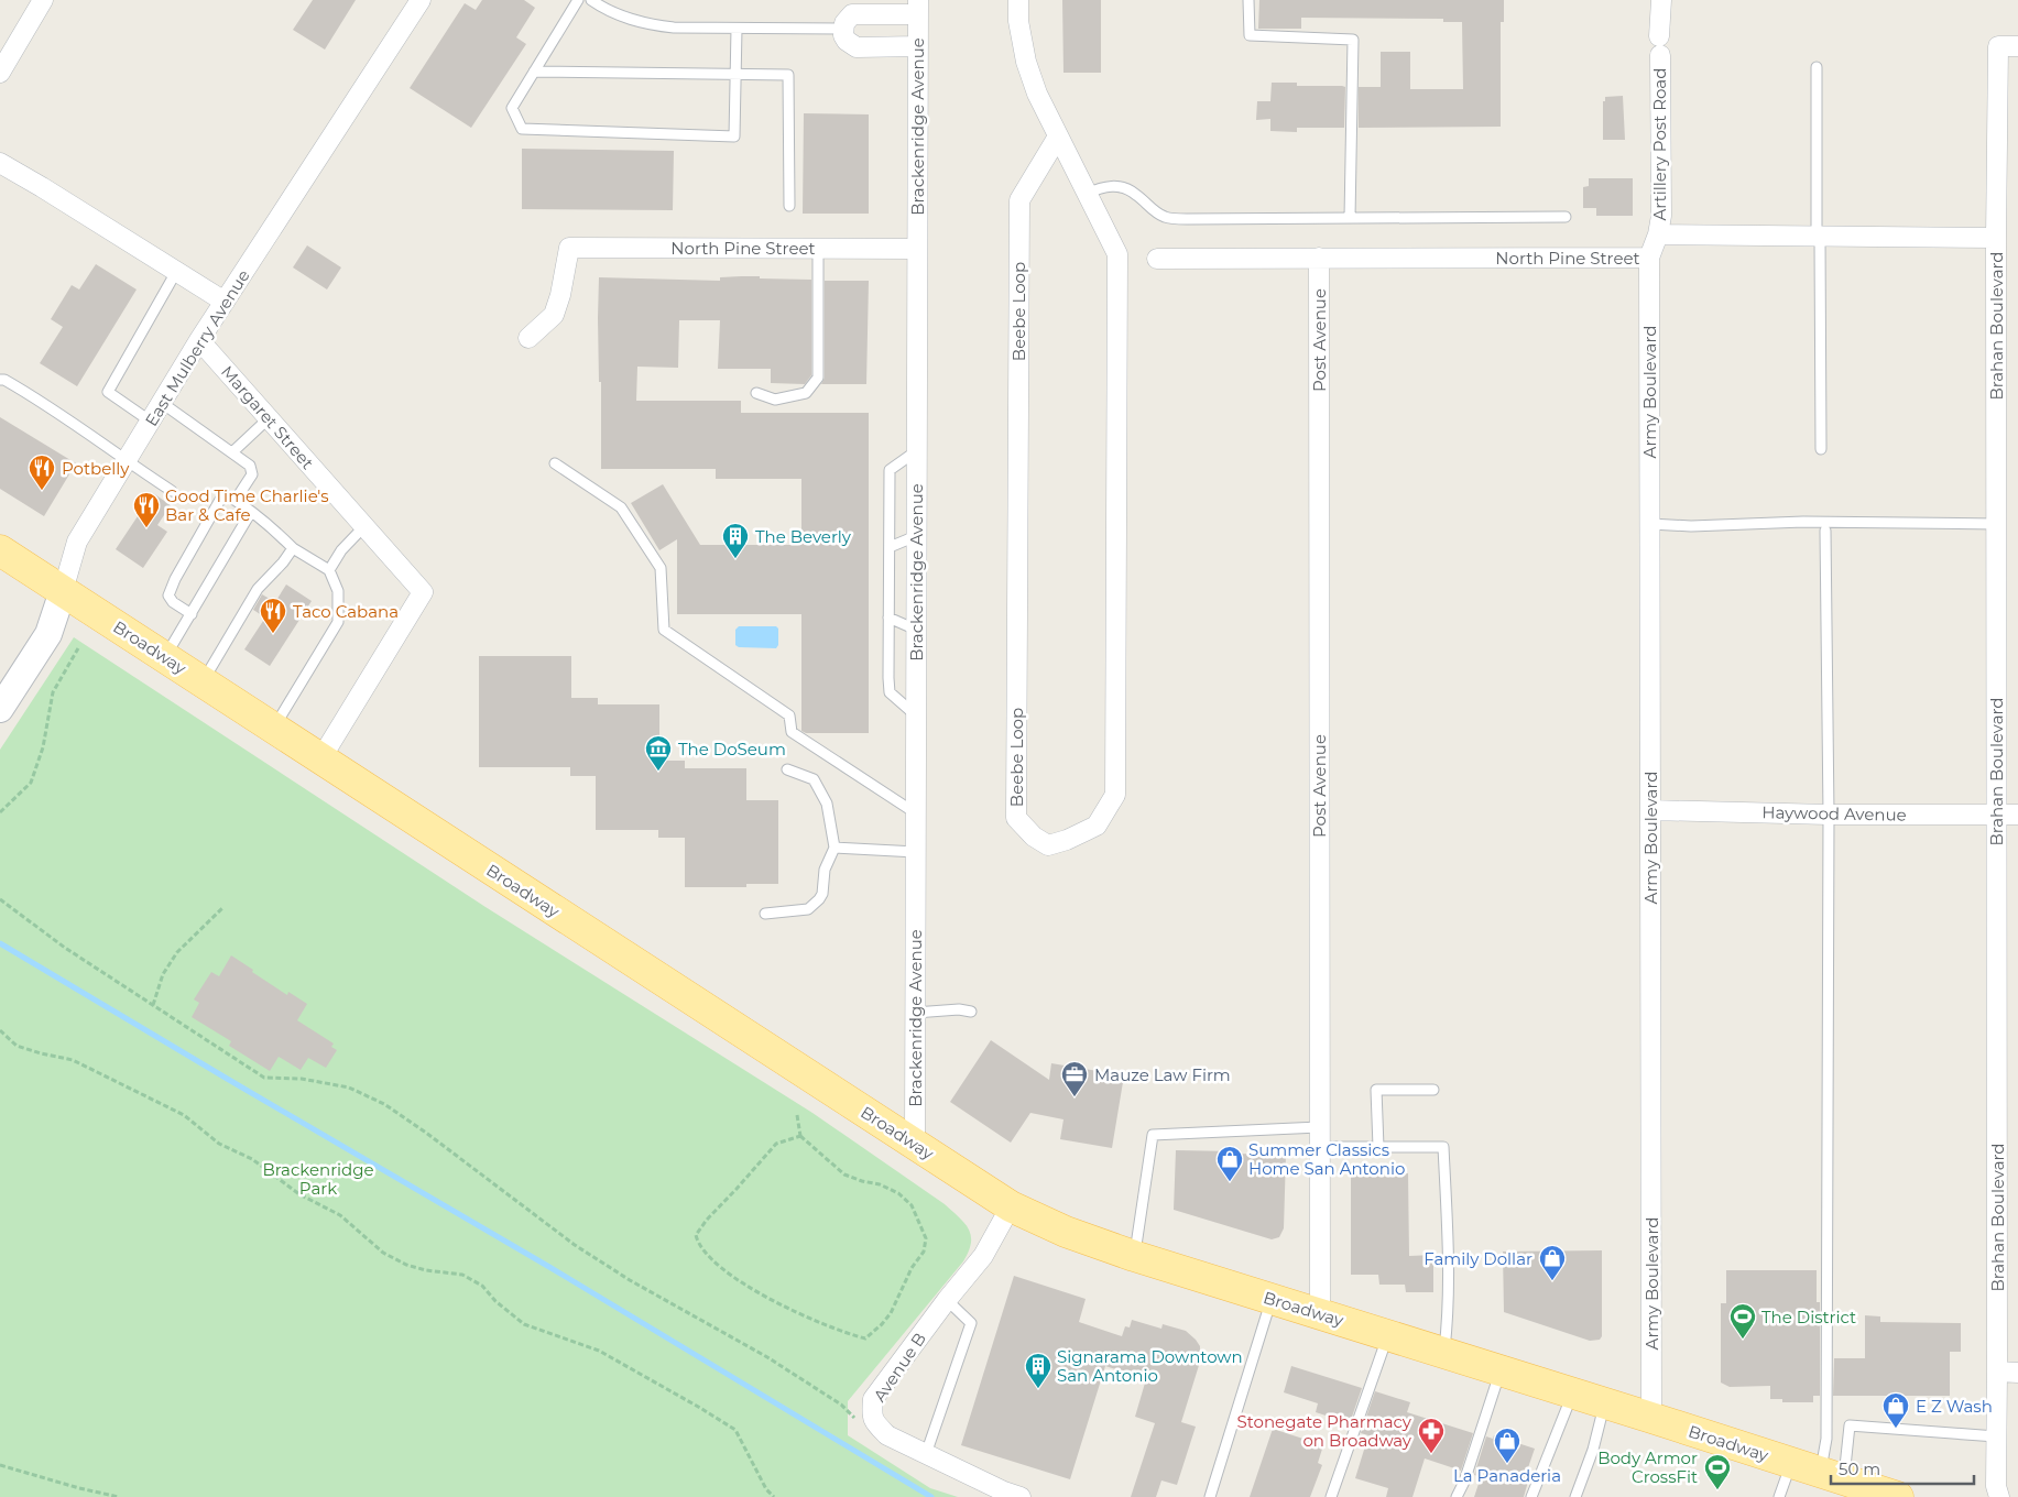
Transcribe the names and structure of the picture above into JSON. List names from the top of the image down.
{
  "streets": {
    "main road": ["Broadway"],
    "street": [
      "Brackenridge Avenue",
      "Artillery Post Road",
      "North Pine Street",
      "Beebe Loop",
      "Brahan Boulevard",
      "Post Avenue",
      "East Mulberry Avenue",
      "Army Boulevard",
      "Margaret Street",
      "Haywood Avenue",
      "Avenue B"
    ]
  },
  "crossings": [
    ["Brackenridge Avenue", "North Pine Street"],
    ["Brackenridge Avenue", "Broadway"],
    ["Artillery Post Road", "North Pine Street"],
    ["North Pine Street", "Brahan Boulevard"],
    ["North Pine Street", "Post Avenue"],
    ["North Pine Street", "Army Boulevard"],
    ["Brahan Boulevard", "Haywood Avenue"],
    ["Post Avenue", "Broadway"],
    ["East Mulberry Avenue", "Margaret Street"],
    ["East Mulberry Avenue", "Broadway"],
    ["Army Boulevard", "Broadway"],
    ["Army Boulevard", "Haywood Avenue"],
    ["Margaret Street", "Broadway"],
    ["Broadway", "Avenue B"]
  ],
  "parks": ["Brackenridge Park"],
  "places": {
    "restaurant": ["Potbelly", "Good Time Charlie's Bar & Cafe", "Taco Cabana"],
    "building": ["The Beverly", "Signarama Downtown San Antonio"],
    "museum": ["The DoSeum"],
    "office": ["Mauze Law Firm"],
    "shop": [
      "Summer Classics Home San Antonio",
      "Family Dollar",
      "E Z Wash",
      "La Panaderia"
    ],
    "sports": ["The District", "Body Armor CrossFit"],
    "pharmacy": ["Stonegate Pharmacy on Broadway"]
  },
  "scale_bar": "50 m"
}
